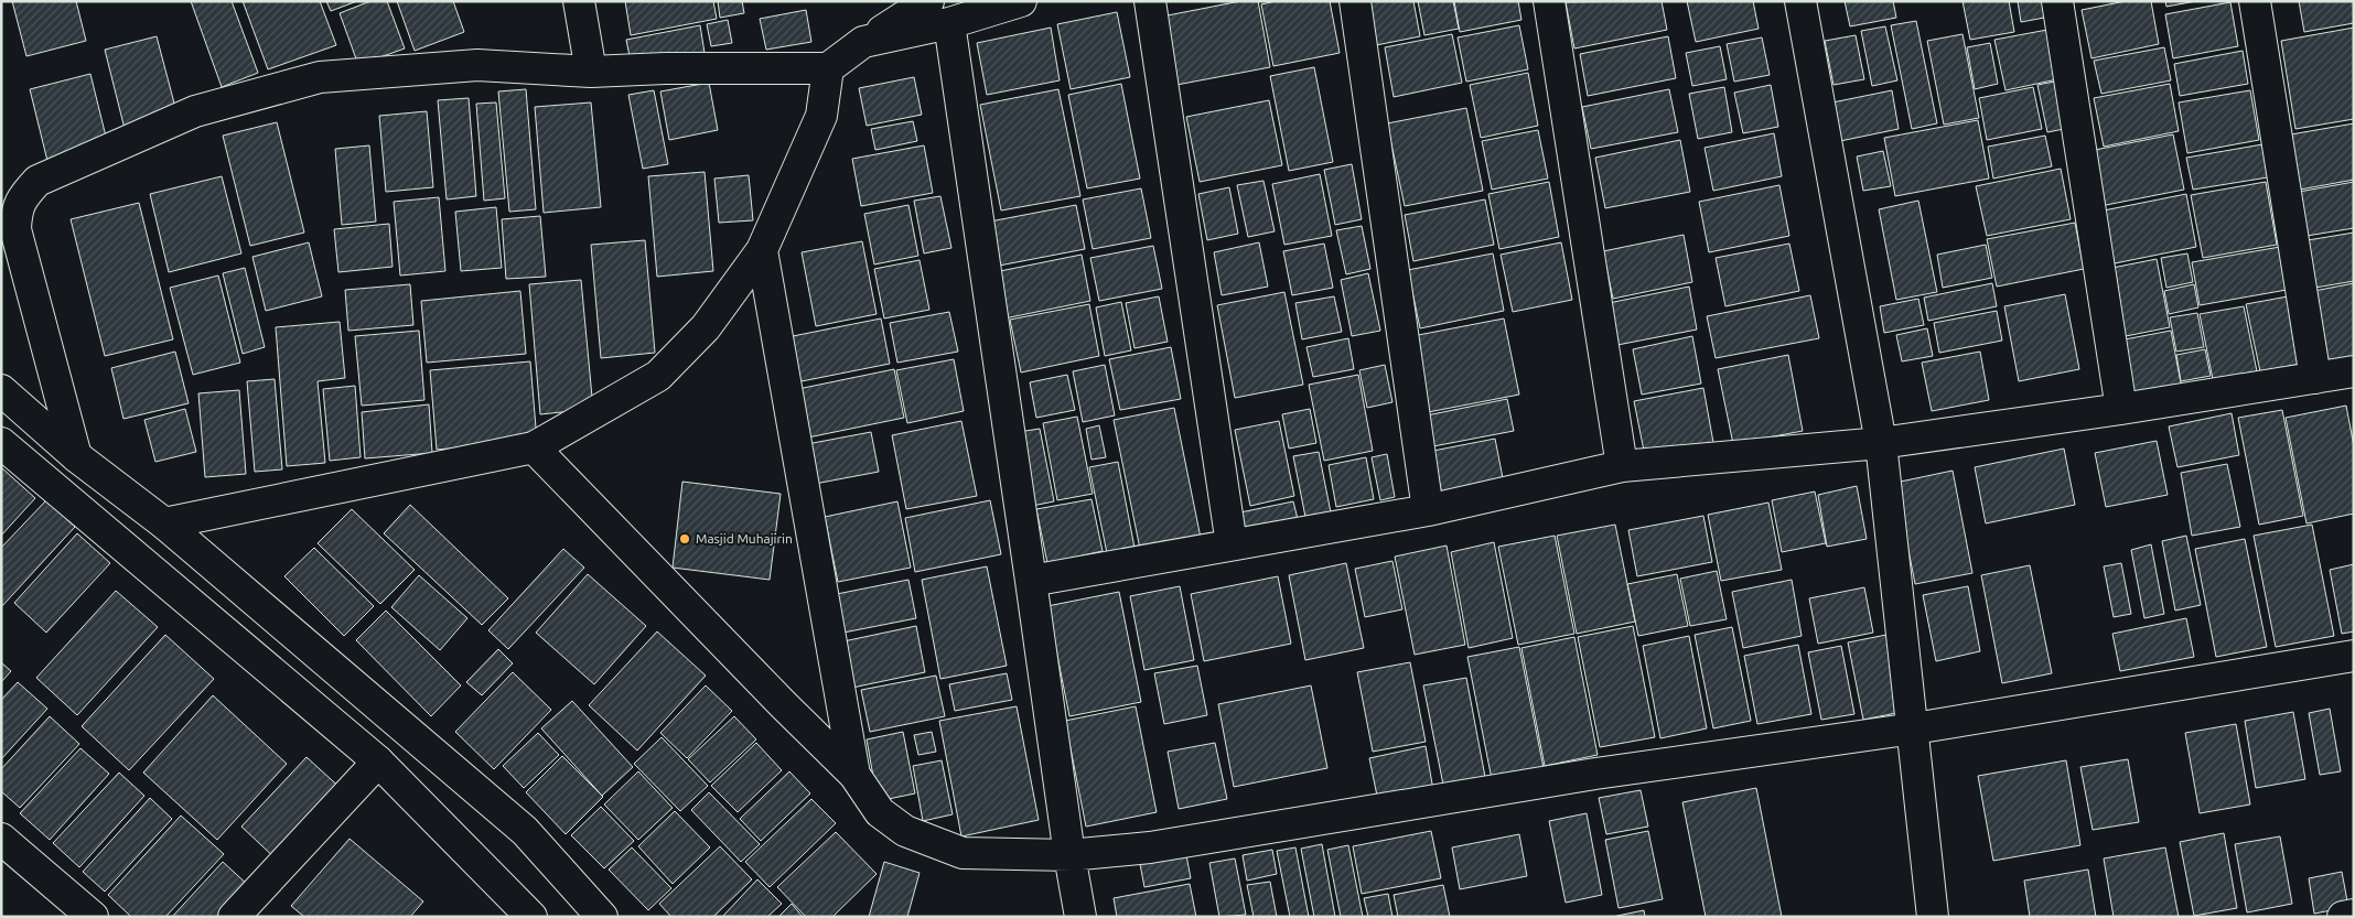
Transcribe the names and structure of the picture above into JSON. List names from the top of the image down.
{
  "places": ["Masjid Muhajirin"]
}
